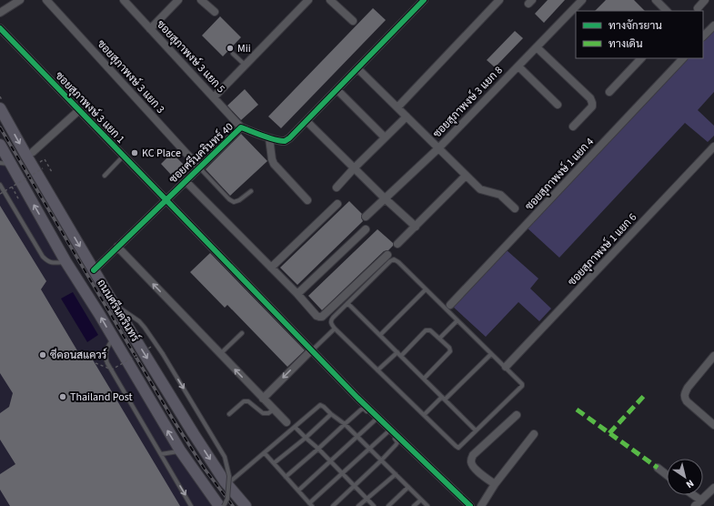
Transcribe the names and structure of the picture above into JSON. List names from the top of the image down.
{
  "streets": {
    "main road": ["ถนนศรีนครินทร์"],
    "street": [
      "ซอยสุภาพงษ์ 3 แยก 5",
      "ซอยสุภาพงษ์ 3 แยก 3",
      "ซอยสุภาพงษ์ 3 แยก 8",
      "ซอยสุภาพงษ์ 3 แยก 1",
      "ซอยศรีนครินทร์ 40",
      "ซอยสุภาพงษ์ 1 แยก 4",
      "ซอยสุภาพงษ์ 1 แยก 6"
    ]
  },
  "crossings": [
    ["ซอยสุภาพงษ์ 3 แยก 5", "ซอยศรีนครินทร์ 40"],
    ["ซอยสุภาพงษ์ 3 แยก 3", "ซอยศรีนครินทร์ 40"],
    ["ซอยสุภาพงษ์ 3 แยก 1", "ซอยศรีนครินทร์ 40"],
    ["ซอยศรีนครินทร์ 40", "ถนนศรีนครินทร์"]
  ],
  "places": [
    "Mii",
    "KC Place",
    "ซีคอนสแควร์",
    "Thailand Post"
  ],
  "legend": ["ทางจักรยาน", "ทางเดิน"],
  "north": "bottom right"
}
